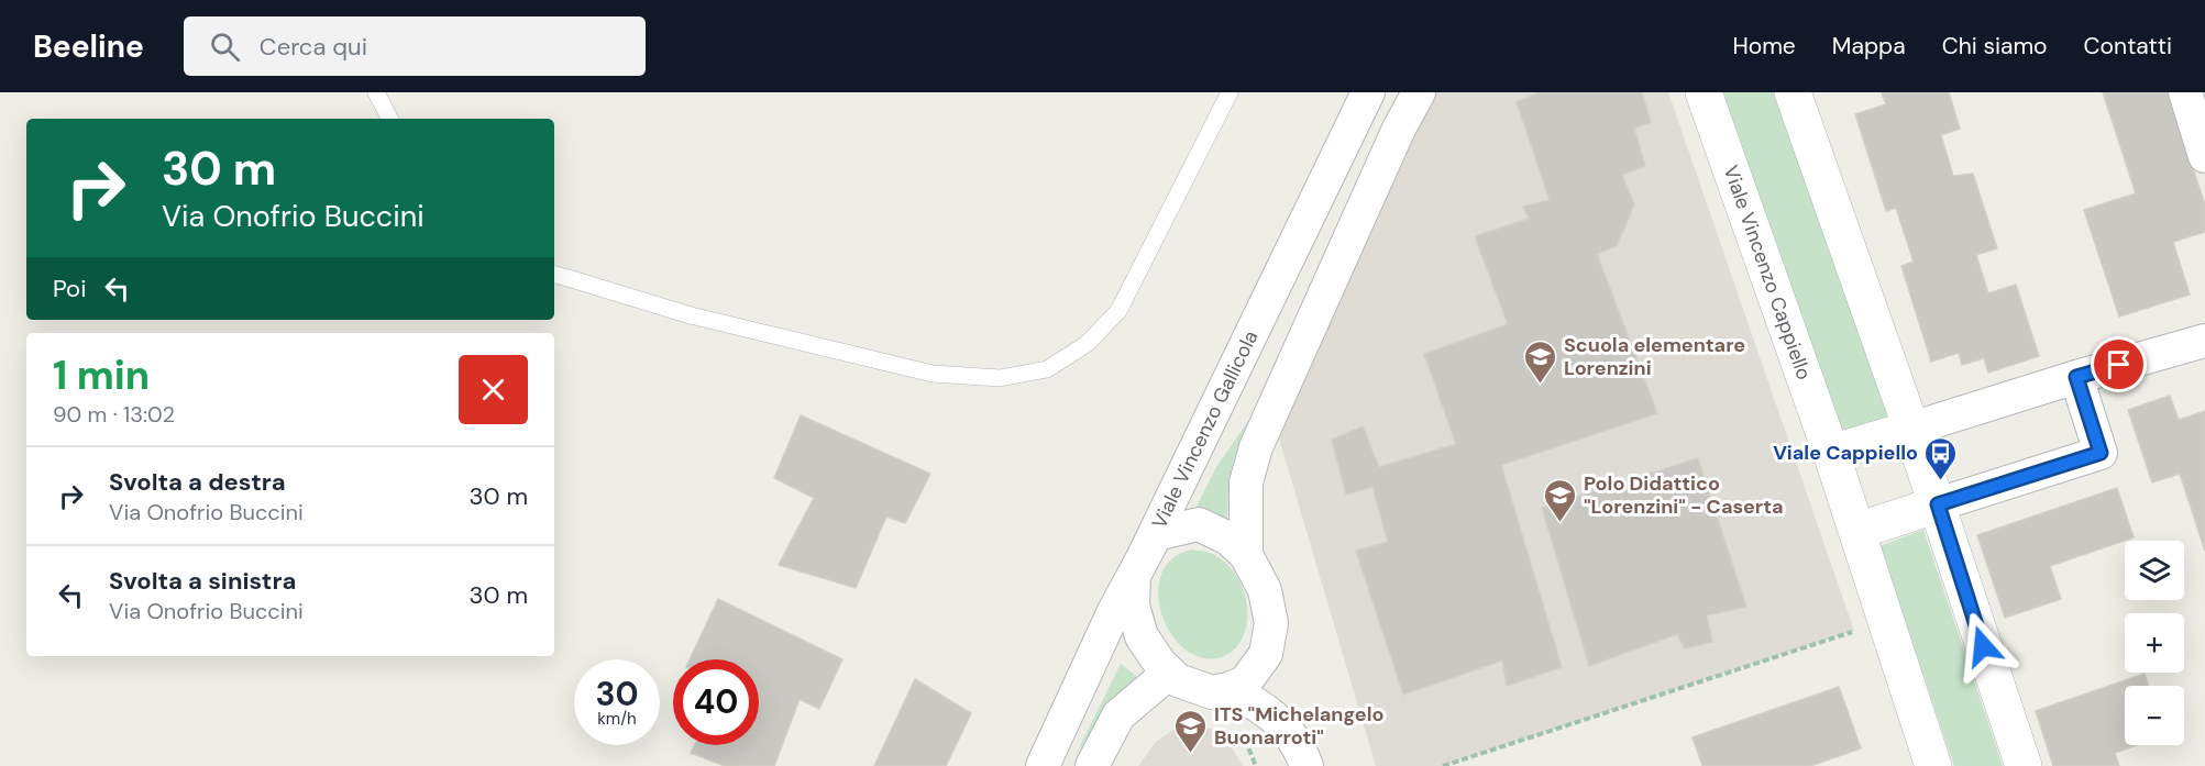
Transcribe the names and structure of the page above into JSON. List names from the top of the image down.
{
  "streets": {
    "street": ["Viale Vincenzo Cappiello", "Viale Vincenzo Gallicola"]
  },
  "places": {
    "school or university": ["Scuola elementare Lorenzini", "Polo Didattico \"Lorenzini\" - Caserta", "ITS \"Michelangelo Buonarroti\""],
    "bus stop": ["Viale Cappiello"]
  },
  "page": {
    "header": "Beeline",
    "search": "Cerca qui",
    "nav": [
      "Home",
      "Mappa",
      "Chi siamo",
      "Contatti"
    ],
    "turn": ["30 m", "Via Onofrio Buccini"],
    "then": "Poi",
    "heading": ["1 min", "90 m · 13:02"],
    "list": [
      {
        "name": "Svolta a destra",
        "note": "Via Onofrio Buccini",
        "value": "30 m"
      },
      {
        "name": "Svolta a sinistra",
        "note": "Via Onofrio Buccini",
        "value": "30 m"
      }
    ],
    "map_buttons": ["+", "−"],
    "speed": "30 km/h",
    "limit": "40"
  }
}
